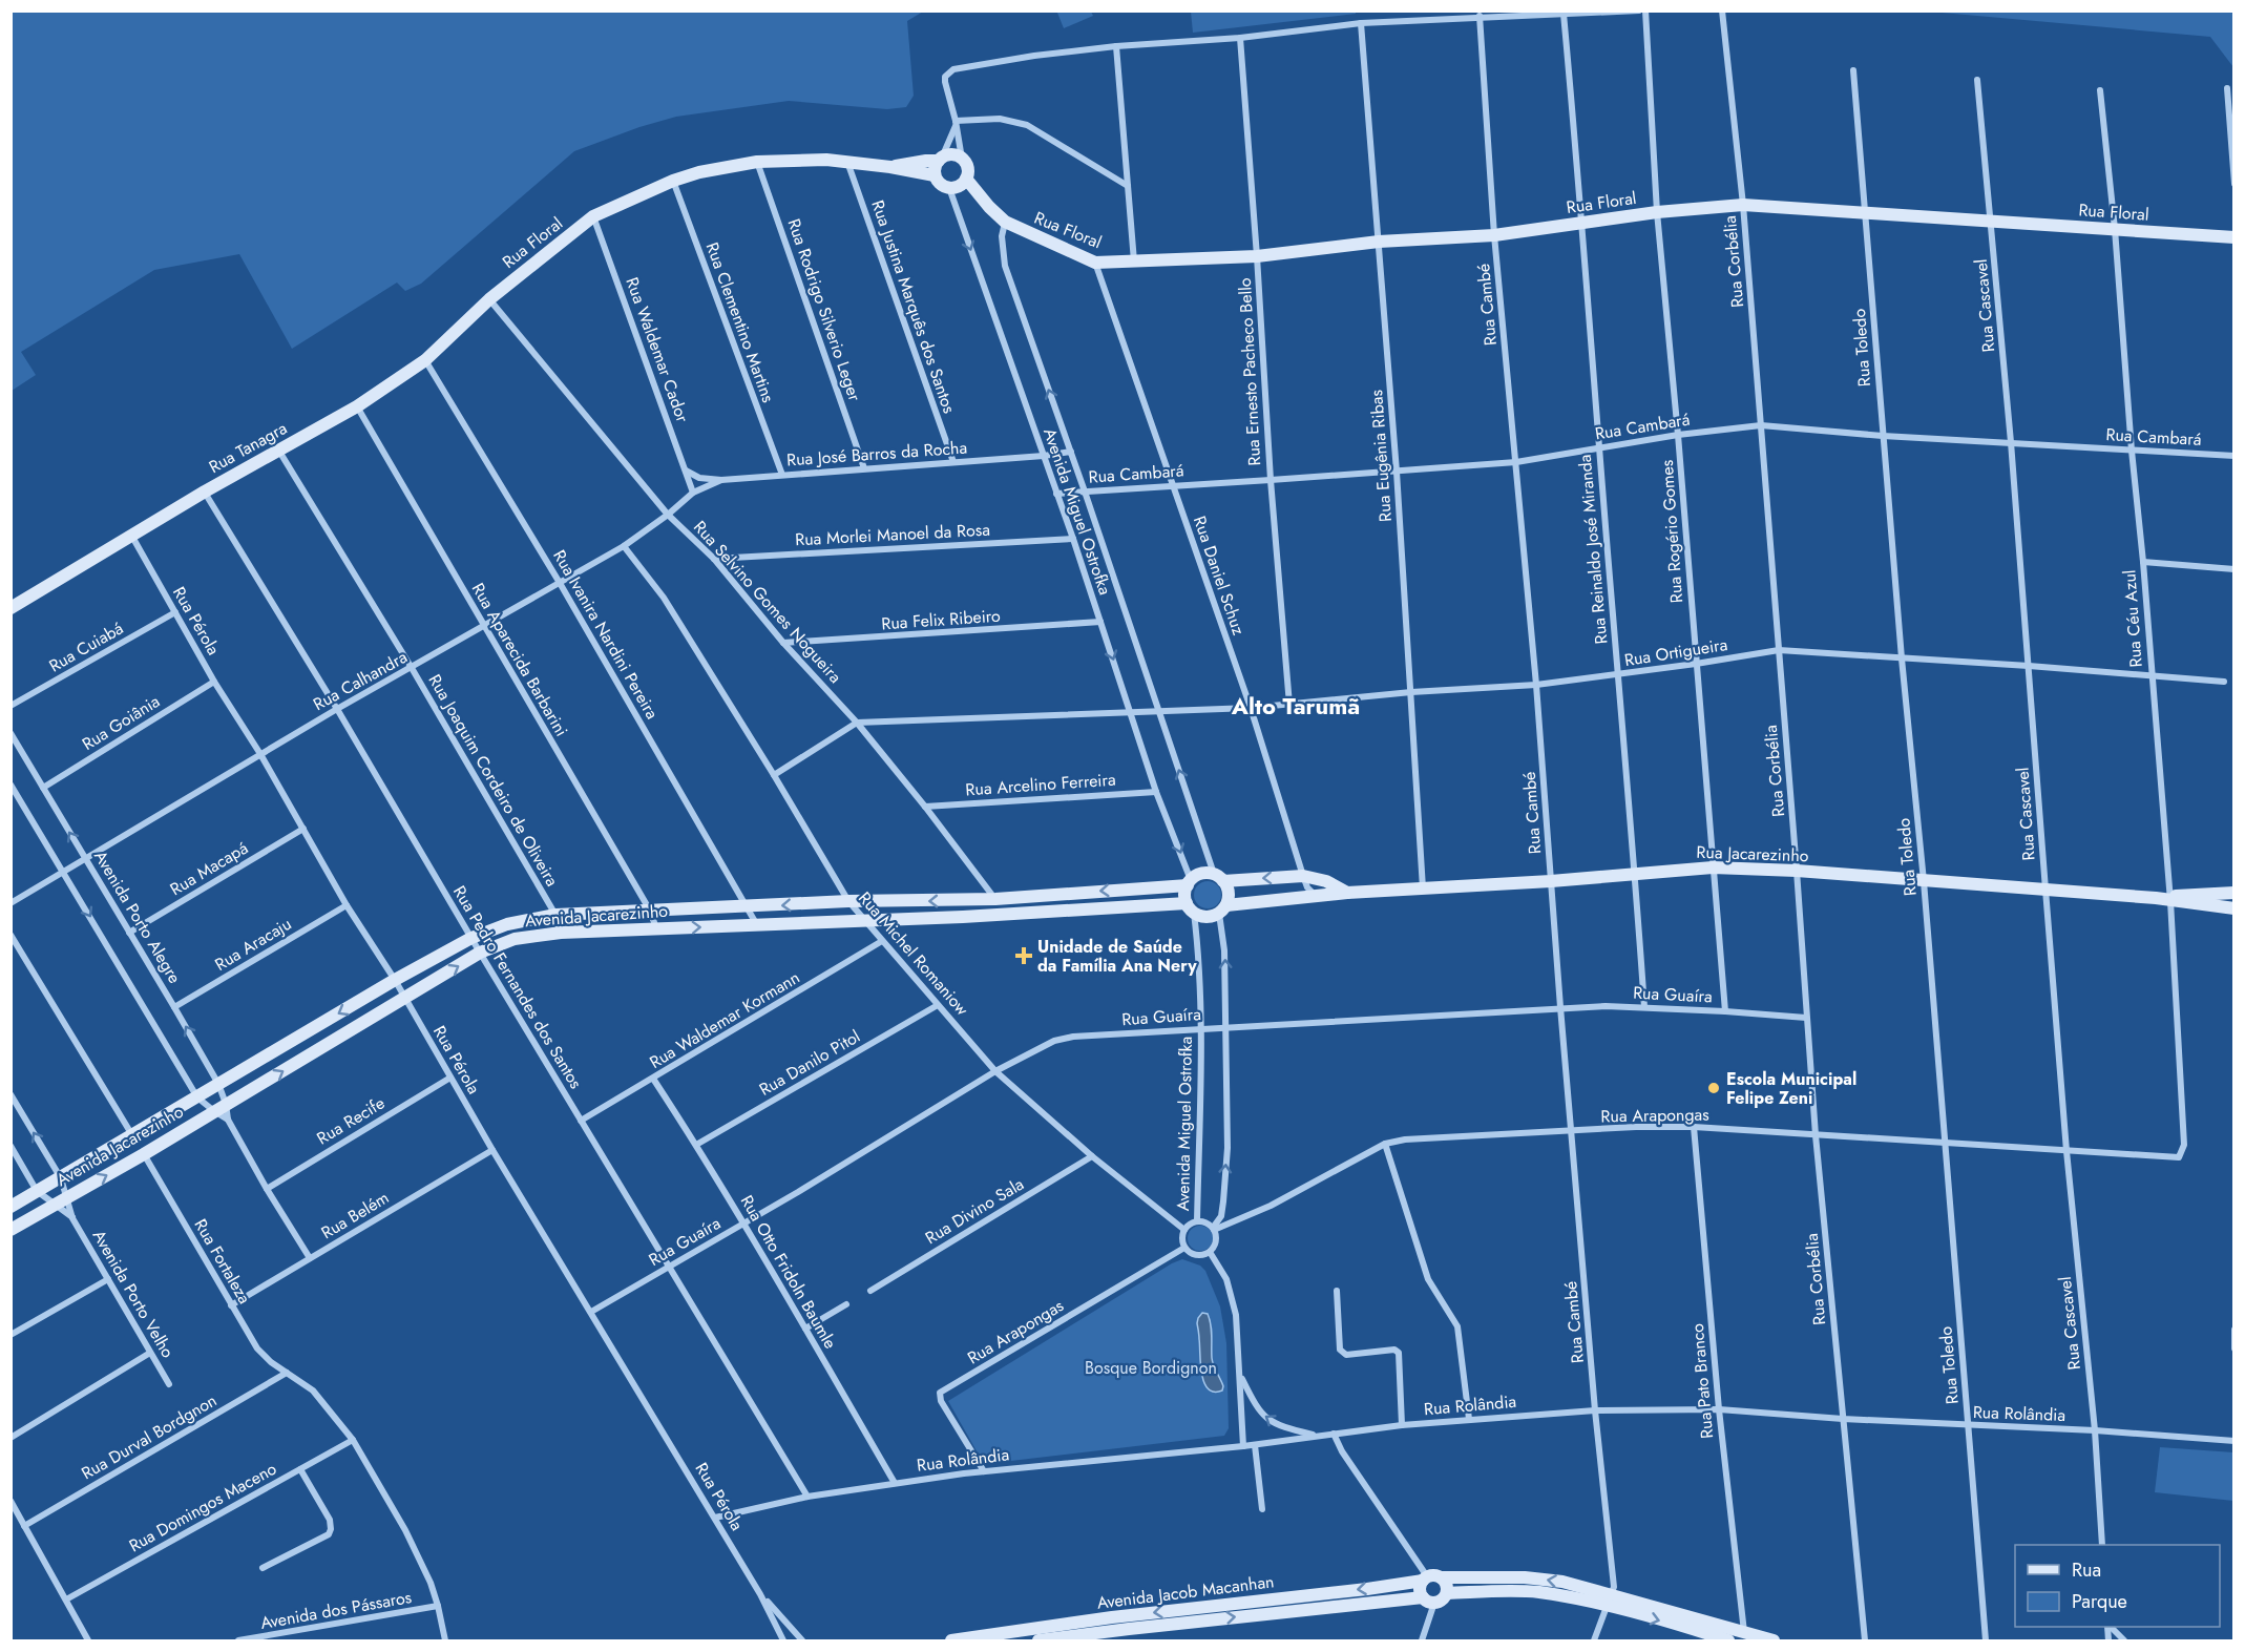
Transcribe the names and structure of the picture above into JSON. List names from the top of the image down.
{
  "streets": {
    "street": [
      "Rua Floral",
      "Rua Corbélia",
      "Rua Cambé",
      "Rua Cascavel",
      "Rua Justina Marquês dos Santos",
      "Rua Rodrigo Silverio Leger",
      "Rua Clementino Martins",
      "Rua Toledo",
      "Rua Waldemar Cador",
      "Rua Ernesto Pacheco Bello",
      "Rua Cambará",
      "Rua Tanagra",
      "Rua José Barros da Rocha",
      "Rua Eugênia Ribas",
      "Avenida Miguel Ostrofka",
      "Rua Rogério Gomes",
      "Rua Morlei Manoel da Rosa",
      "Rua Reinaldo José Miranda",
      "Rua Daniel Schuz",
      "Rua Selvino Gomes Nogueira",
      "Rua Céu Azul",
      "Rua Felix Ribeiro",
      "Rua Pérola",
      "Rua Ivanira Nardini Pereira",
      "Rua Cuiabá",
      "Rua Ortigueira",
      "Rua Aparecida Barbarini",
      "Rua Calhandra",
      "Rua Goiânia",
      "Rua Joaquim Cordeiro de Oliveira",
      "Rua Arcelino Ferreira",
      "Rua Jacarezinho",
      "Rua Macapá",
      "Avenida Jacarezinho",
      "Avenida Porto Alegre",
      "Rua Aracaju",
      "Rua Michel Romaniow",
      "Rua Pedro Fernandes dos Santos",
      "Rua Guaíra",
      "Rua Waldemar Kormann",
      "Rua Danilo Pitol",
      "Rua Arapongas",
      "Rua Recife",
      "Rua Divino Sala",
      "Rua Belém",
      "Rua Fortaleza",
      "Rua Otto Fridoln Baumle",
      "Avenida Porto Velho",
      "Rua Pato Branco",
      "Rua Rolândia",
      "Rua Durval Bordgnon",
      "Rua Domingos Maceno",
      "Avenida Jacob Macanhan",
      "Avenida dos Pássaros"
    ]
  },
  "crossings": [
    ["Rua Floral", "Rua Corbélia"],
    ["Rua Floral", "Rua Cambé"],
    ["Rua Floral", "Rua Cascavel"],
    ["Rua Floral", "Rua Justina Marquês dos Santos"],
    ["Rua Floral", "Rua Rodrigo Silverio Leger"],
    ["Rua Floral", "Rua Clementino Martins"],
    ["Rua Floral", "Rua Toledo"],
    ["Rua Floral", "Rua Waldemar Cador"],
    ["Rua Floral", "Rua Ernesto Pacheco Bello"],
    ["Rua Floral", "Rua Tanagra"],
    ["Rua Floral", "Rua Eugênia Ribas"],
    ["Rua Floral", "Avenida Miguel Ostrofka"],
    ["Rua Floral", "Rua Rogério Gomes"],
    ["Rua Floral", "Rua Reinaldo José Miranda"],
    ["Rua Floral", "Rua Daniel Schuz"],
    ["Rua Floral", "Rua Selvino Gomes Nogueira"],
    ["Rua Floral", "Rua Céu Azul"],
    ["Rua Corbélia", "Rua Cambará"],
    ["Rua Corbélia", "Rua Ortigueira"],
    ["Rua Corbélia", "Rua Jacarezinho"],
    ["Rua Corbélia", "Rua Guaíra"],
    ["Rua Corbélia", "Rua Arapongas"],
    ["Rua Corbélia", "Rua Rolândia"],
    ["Rua Cambé", "Rua Cambará"],
    ["Rua Cambé", "Rua Ortigueira"],
    ["Rua Cambé", "Rua Jacarezinho"],
    ["Rua Cambé", "Rua Guaíra"],
    ["Rua Cambé", "Rua Arapongas"],
    ["Rua Cambé", "Rua Rolândia"],
    ["Rua Cascavel", "Rua Cambará"],
    ["Rua Cascavel", "Rua Ortigueira"],
    ["Rua Cascavel", "Rua Jacarezinho"],
    ["Rua Cascavel", "Rua Arapongas"],
    ["Rua Cascavel", "Rua Rolândia"],
    ["Rua Justina Marquês dos Santos", "Rua José Barros da Rocha"],
    ["Rua Rodrigo Silverio Leger", "Rua José Barros da Rocha"],
    ["Rua Clementino Martins", "Rua José Barros da Rocha"],
    ["Rua Toledo", "Rua Cambará"],
    ["Rua Toledo", "Rua Ortigueira"],
    ["Rua Toledo", "Rua Jacarezinho"],
    ["Rua Toledo", "Rua Arapongas"],
    ["Rua Toledo", "Rua Rolândia"],
    ["Rua Waldemar Cador", "Rua José Barros da Rocha"],
    ["Rua Waldemar Cador", "Rua Calhandra"],
    ["Rua Ernesto Pacheco Bello", "Rua Cambará"],
    ["Rua Ernesto Pacheco Bello", "Rua Ortigueira"],
    ["Rua Cambará", "Rua Eugênia Ribas"],
    ["Rua Cambará", "Avenida Miguel Ostrofka"],
    ["Rua Cambará", "Rua Rogério Gomes"],
    ["Rua Cambará", "Rua Reinaldo José Miranda"],
    ["Rua Cambará", "Rua Daniel Schuz"],
    ["Rua Cambará", "Rua Céu Azul"],
    ["Rua Tanagra", "Rua Selvino Gomes Nogueira"],
    ["Rua Tanagra", "Rua Pérola"],
    ["Rua Tanagra", "Rua Ivanira Nardini Pereira"],
    ["Rua Tanagra", "Rua Aparecida Barbarini"],
    ["Rua Tanagra", "Rua Joaquim Cordeiro de Oliveira"],
    ["Rua Tanagra", "Rua Pedro Fernandes dos Santos"],
    ["Rua José Barros da Rocha", "Avenida Miguel Ostrofka"],
    ["Rua José Barros da Rocha", "Rua Calhandra"],
    ["Rua Eugênia Ribas", "Rua Ortigueira"],
    ["Rua Eugênia Ribas", "Rua Jacarezinho"],
    ["Avenida Miguel Ostrofka", "Rua Morlei Manoel da Rosa"],
    ["Avenida Miguel Ostrofka", "Rua Felix Ribeiro"],
    ["Avenida Miguel Ostrofka", "Rua Ortigueira"],
    ["Avenida Miguel Ostrofka", "Rua Arcelino Ferreira"],
    ["Avenida Miguel Ostrofka", "Rua Jacarezinho"],
    ["Avenida Miguel Ostrofka", "Avenida Jacarezinho"],
    ["Avenida Miguel Ostrofka", "Rua Michel Romaniow"],
    ["Avenida Miguel Ostrofka", "Rua Guaíra"],
    ["Avenida Miguel Ostrofka", "Rua Arapongas"],
    ["Rua Rogério Gomes", "Rua Ortigueira"],
    ["Rua Rogério Gomes", "Rua Jacarezinho"],
    ["Rua Rogério Gomes", "Rua Guaíra"],
    ["Rua Morlei Manoel da Rosa", "Rua Selvino Gomes Nogueira"],
    ["Rua Reinaldo José Miranda", "Rua Ortigueira"],
    ["Rua Reinaldo José Miranda", "Rua Jacarezinho"],
    ["Rua Reinaldo José Miranda", "Rua Guaíra"],
    ["Rua Daniel Schuz", "Rua Ortigueira"],
    ["Rua Daniel Schuz", "Rua Jacarezinho"],
    ["Rua Selvino Gomes Nogueira", "Rua Felix Ribeiro"],
    ["Rua Selvino Gomes Nogueira", "Rua Ortigueira"],
    ["Rua Selvino Gomes Nogueira", "Rua Calhandra"],
    ["Rua Selvino Gomes Nogueira", "Rua Arcelino Ferreira"],
    ["Rua Selvino Gomes Nogueira", "Avenida Jacarezinho"],
    ["Rua Céu Azul", "Rua Ortigueira"],
    ["Rua Céu Azul", "Rua Jacarezinho"],
    ["Rua Céu Azul", "Rua Arapongas"],
    ["Rua Pérola", "Rua Cuiabá"],
    ["Rua Pérola", "Rua Calhandra"],
    ["Rua Pérola", "Rua Goiânia"],
    ["Rua Pérola", "Rua Macapá"],
    ["Rua Pérola", "Avenida Jacarezinho"],
    ["Rua Pérola", "Rua Aracaju"],
    ["Rua Pérola", "Rua Guaíra"],
    ["Rua Pérola", "Rua Recife"],
    ["Rua Pérola", "Rua Belém"],
    ["Rua Pérola", "Rua Rolândia"],
    ["Rua Ivanira Nardini Pereira", "Rua Calhandra"],
    ["Rua Ivanira Nardini Pereira", "Avenida Jacarezinho"],
    ["Rua Aparecida Barbarini", "Rua Calhandra"],
    ["Rua Aparecida Barbarini", "Avenida Jacarezinho"],
    ["Rua Calhandra", "Rua Joaquim Cordeiro de Oliveira"],
    ["Rua Calhandra", "Avenida Porto Alegre"],
    ["Rua Calhandra", "Rua Michel Romaniow"],
    ["Rua Calhandra", "Rua Pedro Fernandes dos Santos"],
    ["Rua Goiânia", "Avenida Porto Alegre"],
    ["Rua Joaquim Cordeiro de Oliveira", "Avenida Jacarezinho"],
    ["Rua Jacarezinho", "Avenida Jacarezinho"],
    ["Rua Macapá", "Avenida Porto Alegre"],
    ["Avenida Jacarezinho", "Avenida Porto Alegre"],
    ["Avenida Jacarezinho", "Rua Michel Romaniow"],
    ["Avenida Jacarezinho", "Rua Pedro Fernandes dos Santos"],
    ["Avenida Jacarezinho", "Rua Fortaleza"],
    ["Avenida Jacarezinho", "Avenida Porto Velho"],
    ["Avenida Porto Alegre", "Rua Aracaju"],
    ["Avenida Porto Alegre", "Rua Recife"],
    ["Avenida Porto Alegre", "Rua Belém"],
    ["Rua Michel Romaniow", "Rua Guaíra"],
    ["Rua Michel Romaniow", "Rua Waldemar Kormann"],
    ["Rua Michel Romaniow", "Rua Danilo Pitol"],
    ["Rua Michel Romaniow", "Rua Arapongas"],
    ["Rua Michel Romaniow", "Rua Divino Sala"],
    ["Rua Pedro Fernandes dos Santos", "Rua Guaíra"],
    ["Rua Pedro Fernandes dos Santos", "Rua Waldemar Kormann"],
    ["Rua Pedro Fernandes dos Santos", "Rua Rolândia"],
    ["Rua Guaíra", "Rua Otto Fridoln Baumle"],
    ["Rua Waldemar Kormann", "Rua Otto Fridoln Baumle"],
    ["Rua Danilo Pitol", "Rua Otto Fridoln Baumle"],
    ["Rua Arapongas", "Rua Pato Branco"],
    ["Rua Arapongas", "Rua Rolândia"],
    ["Rua Belém", "Rua Fortaleza"],
    ["Rua Fortaleza", "Rua Durval Bordgnon"],
    ["Rua Fortaleza", "Rua Domingos Maceno"],
    ["Rua Fortaleza", "Avenida dos Pássaros"],
    ["Rua Otto Fridoln Baumle", "Rua Rolândia"],
    ["Rua Pato Branco", "Rua Rolândia"]
  ],
  "districts": ["Alto Tarumã"],
  "parks": ["Bosque Bordignon"],
  "places": {
    "health": ["Unidade de Saúde da Família Ana Nery"],
    "other": ["Escola Municipal Felipe Zeni"]
  },
  "legend": ["Rua", "Parque"]
}
